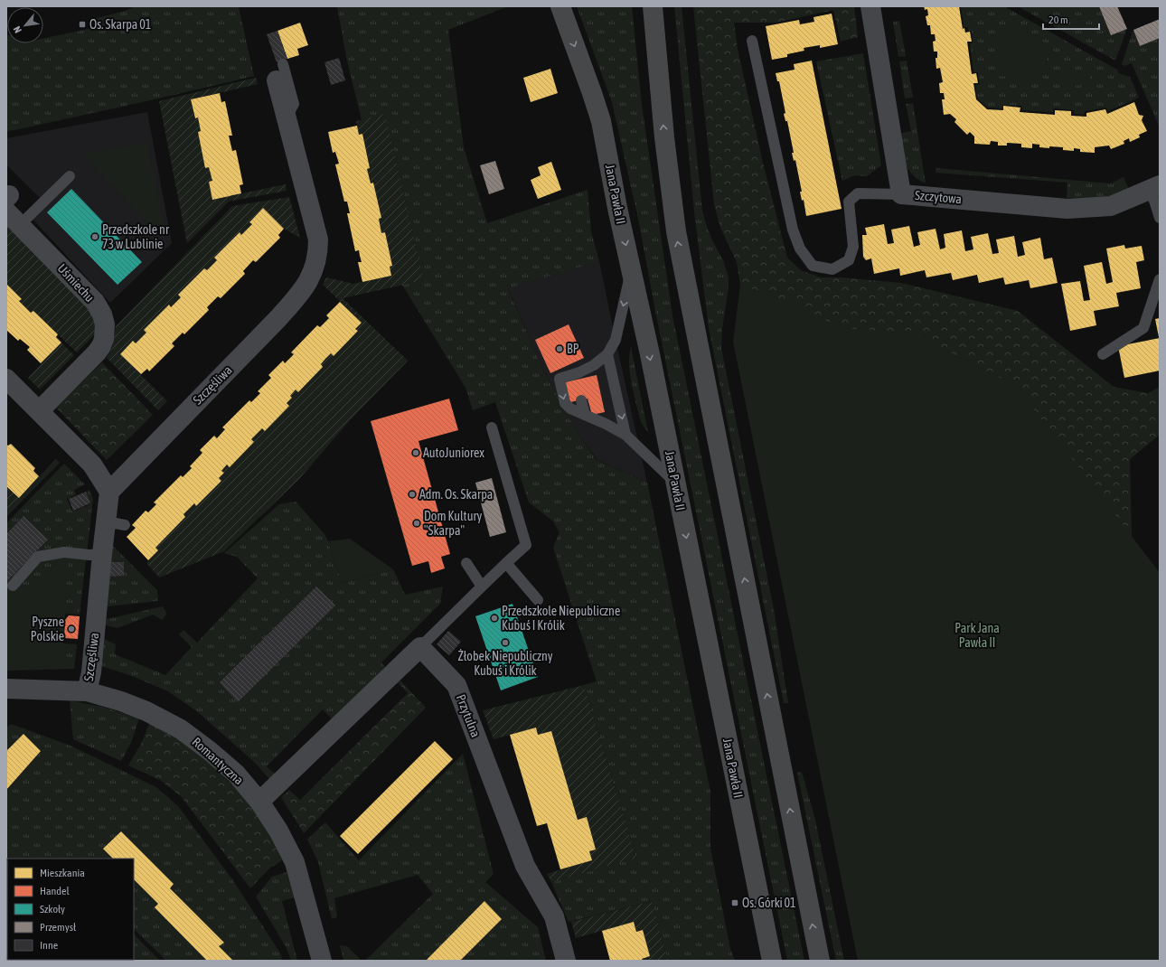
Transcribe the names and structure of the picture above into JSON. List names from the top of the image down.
{
  "streets": {
    "main road": ["Jana Pawła II"],
    "street": [
      "Szczytowa",
      "Uśmiechu",
      "Szczęśliwa",
      "Przytulna",
      "Romantyczna"
    ]
  },
  "crossings": [
    ["Szczęśliwa", "Romantyczna"]
  ],
  "parks": ["Park Jana Pawła II"],
  "places": {
    "transit": ["Os. Skarpa 01", "Os. Górki 01"],
    "other": [
      "Przedszkole nr 73 w Lublinie",
      "BP",
      "AutoJuniorex",
      "Adm. Os. Skarpa",
      "Dom Kultury \"Skarpa\"",
      "Przedszkole Niepubliczne Kubuś I Królik",
      "Pyszne Polskie",
      "Żłobek Niepubliczny Kubuś i Królik"
    ]
  },
  "legend": [
    "Mieszkania",
    "Handel",
    "Szkoły",
    "Przemysł",
    "Inne"
  ],
  "scale_bar": "20 m",
  "north": "bottom left"
}
